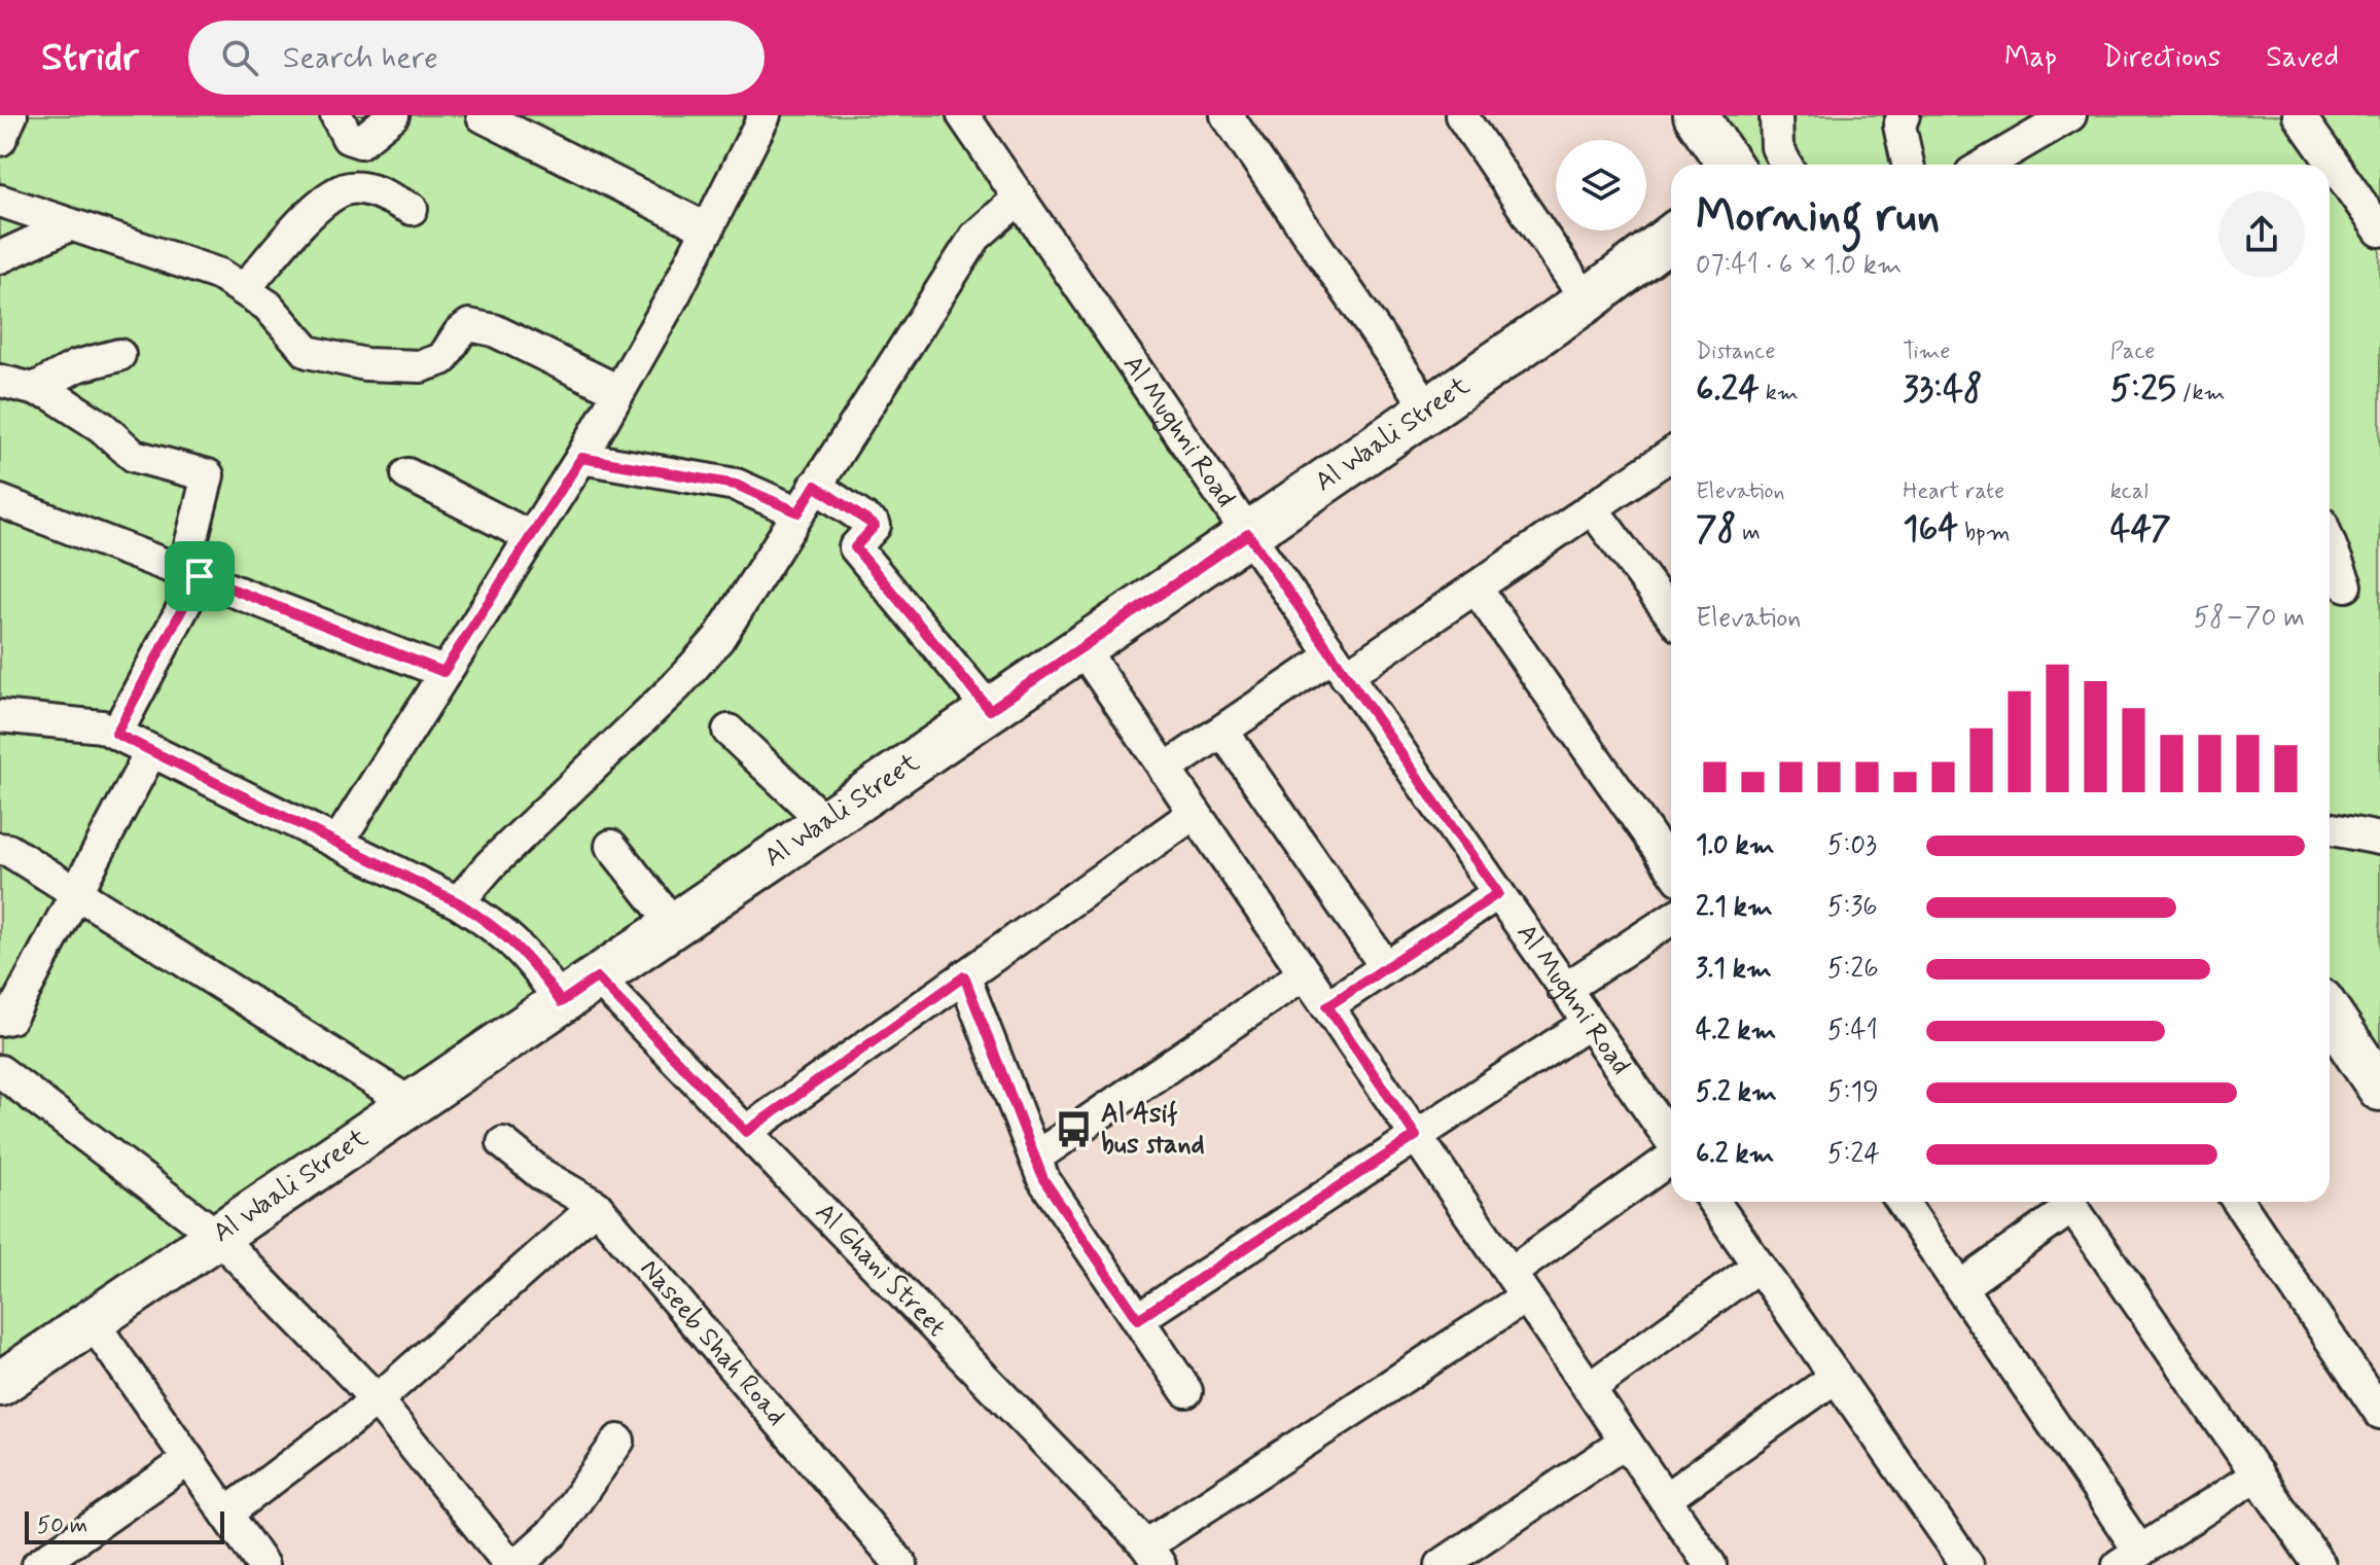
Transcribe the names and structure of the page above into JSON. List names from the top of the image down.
{
  "streets": {
    "street": [
      "Al Mughni Road",
      "Al Waali Street",
      "Al Ghani Street",
      "Naseeb Shah Road"
    ]
  },
  "crossings": [
    ["Al Mughni Road", "Al Waali Street"],
    ["Al Waali Street", "Al Ghani Street"]
  ],
  "places": {
    "bus stop": ["Al Asif bus stand"]
  },
  "scale_bar": "50 m",
  "page": {
    "header": "Stridr",
    "search": "Search here",
    "nav": ["Map", "Directions", "Saved"],
    "heading": ["Morning run", "07:41 · 6 × 1.0 km"],
    "stats": [
      ["Distance", "6.24 km"],
      ["Time", "33:48"],
      ["Pace", "5:25 /km"],
      ["Elevation", "78 m"],
      ["Heart rate", "164 bpm"],
      ["kcal", "447"]
    ],
    "chart": ["Elevation", "58–70 m"],
    "list": [
      {
        "name": "1.0 km",
        "note": "5:03"
      },
      {
        "name": "2.1 km",
        "note": "5:36"
      },
      {
        "name": "3.1 km",
        "note": "5:26"
      },
      {
        "name": "4.2 km",
        "note": "5:41"
      },
      {
        "name": "5.2 km",
        "note": "5:19"
      },
      {
        "name": "6.2 km",
        "note": "5:24"
      }
    ],
    "scale": "50 m"
  }
}
